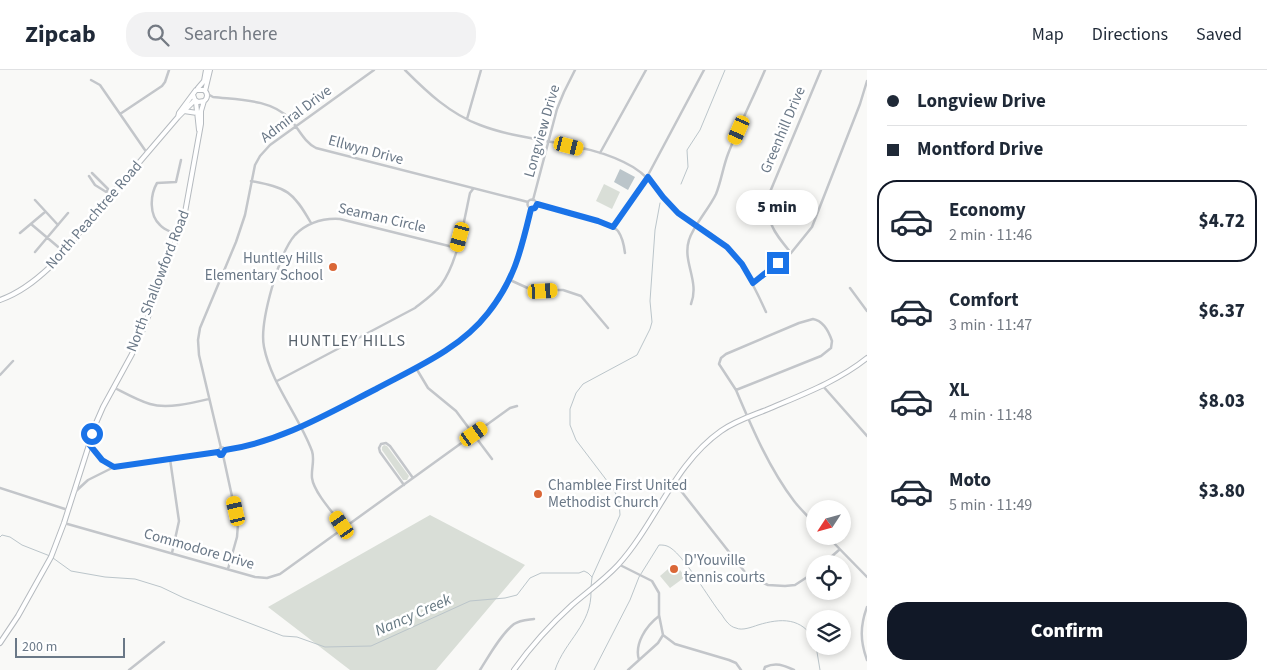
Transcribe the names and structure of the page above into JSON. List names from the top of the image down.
{
  "streets": {
    "street": [
      "Admiral Drive",
      "Greenhill Drive",
      "Longview Drive",
      "Ellwyn Drive",
      "North Peachtree Road",
      "Seaman Circle",
      "North Shallowford Road",
      "Commodore Drive"
    ]
  },
  "crossings": [
    ["Admiral Drive", "Ellwyn Drive"],
    ["Longview Drive", "Ellwyn Drive"],
    ["North Peachtree Road", "North Shallowford Road"],
    ["North Shallowford Road", "Commodore Drive"]
  ],
  "districts": ["HUNTLEY HILLS"],
  "water": ["Nancy Creek"],
  "places": ["Huntley Hills Elementary School", "Chamblee First United Methodist Church", "D'Youville tennis courts"],
  "scale_bar": "200 m",
  "north": "bottom left",
  "page": {
    "header": "Zipcab",
    "search": "Search here",
    "nav": ["Map", "Directions", "Saved"],
    "banner": ["Longview Drive", "Montford Drive"],
    "list": [
      {
        "name": "Economy",
        "note": "2 min · 11:46",
        "value": "$4.72"
      },
      {
        "name": "Comfort",
        "note": "3 min · 11:47",
        "value": "$6.37"
      },
      {
        "name": "XL",
        "note": "4 min · 11:48",
        "value": "$8.03"
      },
      {
        "name": "Moto",
        "note": "5 min · 11:49",
        "value": "$3.80"
      }
    ],
    "bubble": "5 min",
    "buttons": "Confirm",
    "scale": "200 m"
  }
}
